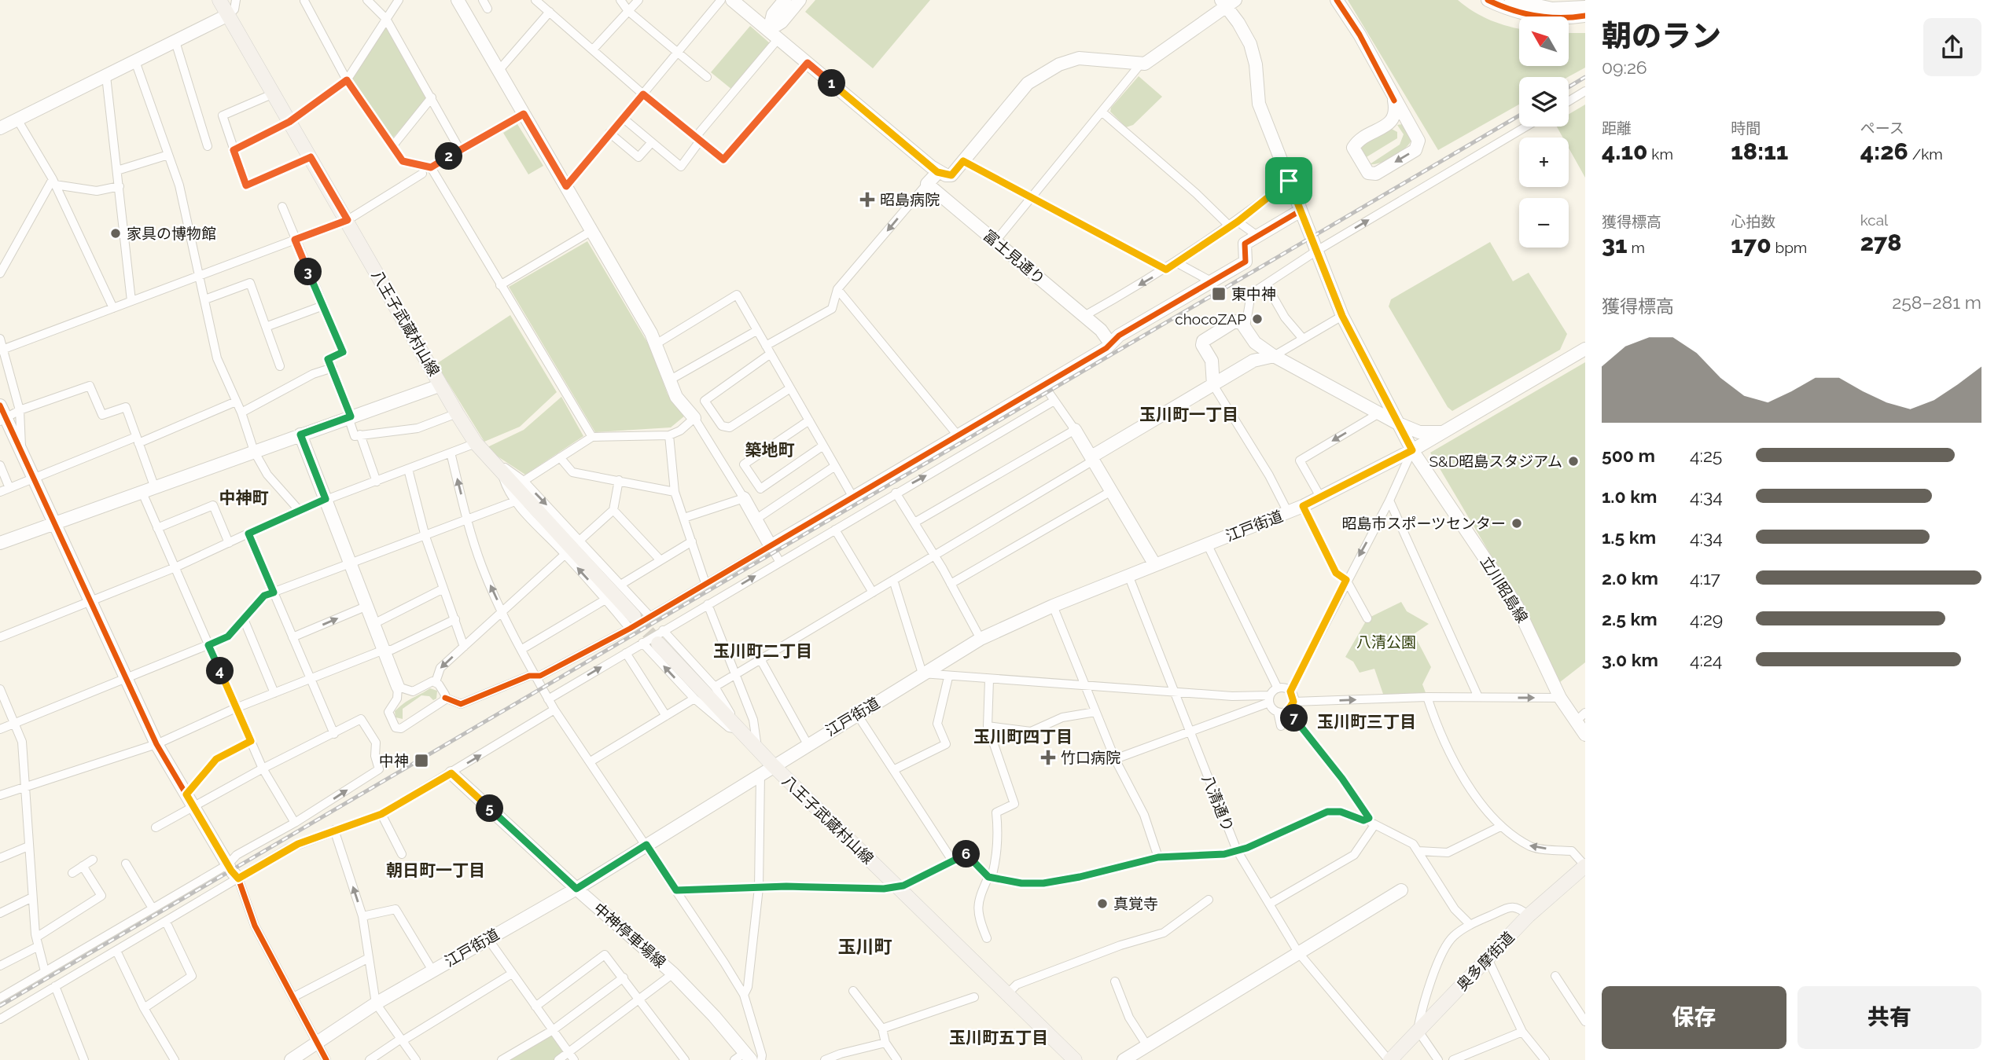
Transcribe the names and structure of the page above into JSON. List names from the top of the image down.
{
  "streets": {
    "main road": ["八王子武蔵村山線", "奥多摩街道"],
    "street": [
      "富士見通り",
      "江戸街道",
      "立川昭島線",
      "八清通り",
      "中神停車場線"
    ]
  },
  "crossings": [
    ["八王子武蔵村山線", "江戸街道"],
    ["江戸街道", "立川昭島線"],
    ["江戸街道", "八清通り"],
    ["江戸街道", "中神停車場線"],
    ["八清通り", "奥多摩街道"]
  ],
  "districts": [
    "玉川町一丁目",
    "築地町",
    "中神町",
    "玉川町二丁目",
    "玉川町三丁目",
    "玉川町四丁目",
    "朝日町一丁目",
    "玉川町",
    "玉川町五丁目"
  ],
  "parks": ["八清公園"],
  "places": {
    "health": ["昭島病院", "竹口病院"],
    "other": [
      "家具の博物館",
      "chocoZAP",
      "S&D昭島スタジアム",
      "昭島市スポーツセンター",
      "真覚寺"
    ],
    "transit": ["東中神", "中神"]
  },
  "north": "top left",
  "page": {
    "heading": ["朝のラン", "09:26"],
    "map_buttons": ["+", "−"],
    "pins": [
      "1",
      "2",
      "3",
      "4",
      "7",
      "5",
      "6"
    ],
    "stats": [
      ["距離", "4.10 km"],
      ["時間", "18:11"],
      ["ペース", "4:26 /km"],
      ["獲得標高", "31 m"],
      ["心拍数", "170 bpm"],
      ["kcal", "278"]
    ],
    "chart": ["獲得標高", "258–281 m"],
    "list": [
      {
        "name": "500 m",
        "note": "4:25"
      },
      {
        "name": "1.0 km",
        "note": "4:34"
      },
      {
        "name": "1.5 km",
        "note": "4:34"
      },
      {
        "name": "2.0 km",
        "note": "4:17"
      },
      {
        "name": "2.5 km",
        "note": "4:29"
      },
      {
        "name": "3.0 km",
        "note": "4:24"
      }
    ],
    "buttons": ["保存", "共有"]
  }
}
